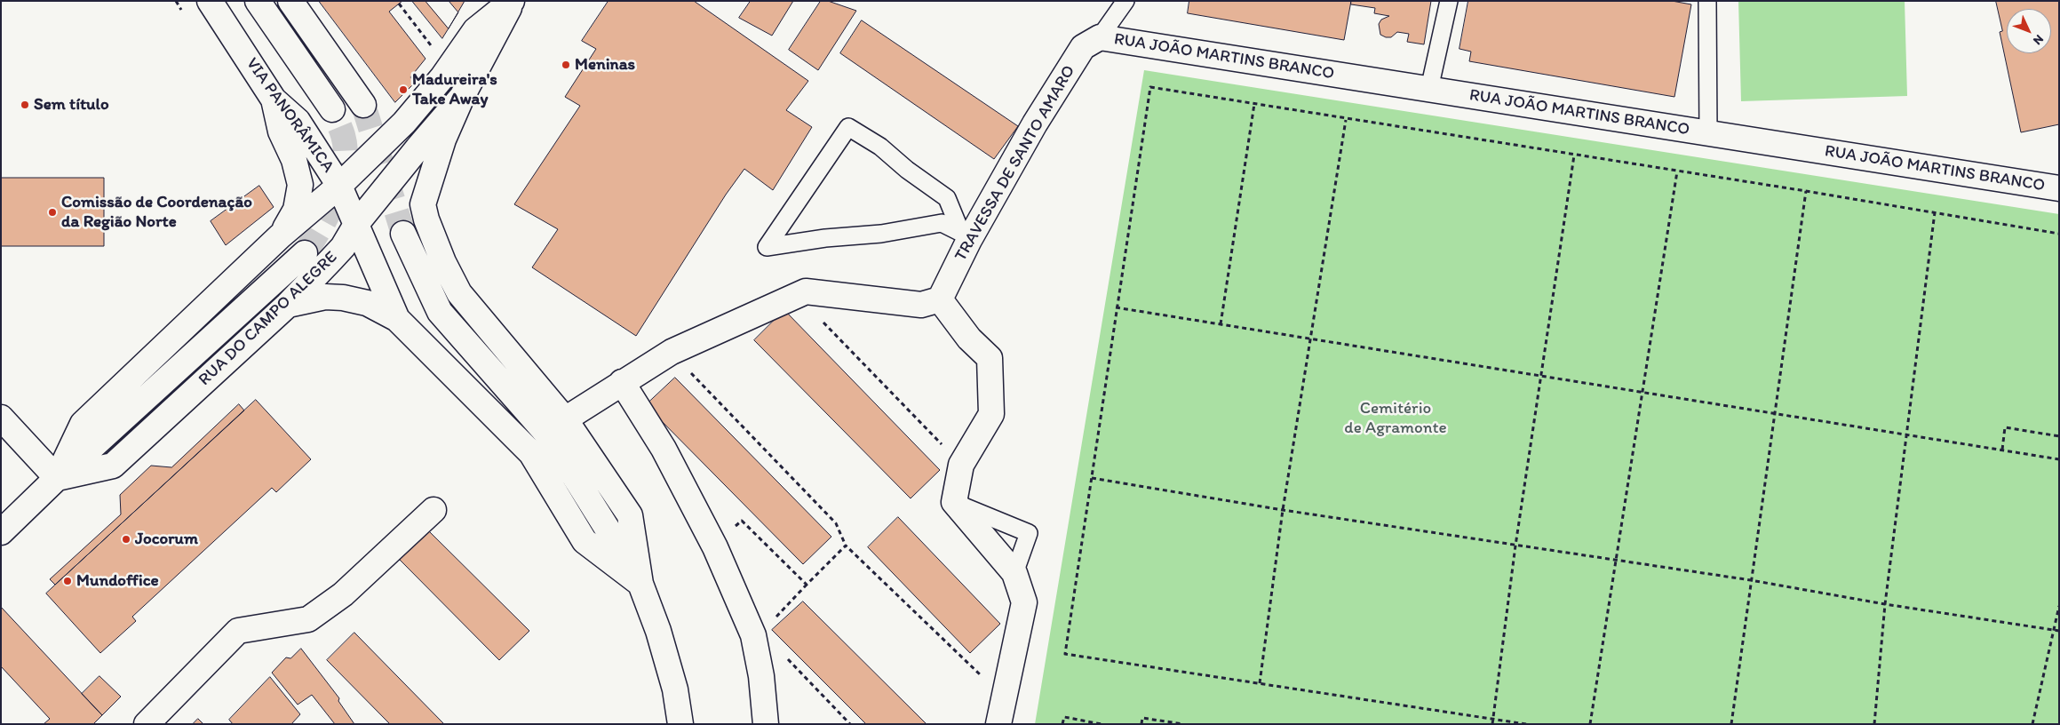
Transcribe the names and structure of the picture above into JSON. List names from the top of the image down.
{
  "streets": {
    "main road": [
      "RUA JOÃO MARTINS BRANCO",
      "VIA PANORÂMICA",
      "TRAVESSA DE SANTO AMARO",
      "RUA DO CAMPO ALEGRE"
    ]
  },
  "crossings": [
    ["RUA JOÃO MARTINS BRANCO", "TRAVESSA DE SANTO AMARO"],
    ["VIA PANORÂMICA", "RUA DO CAMPO ALEGRE"]
  ],
  "parks": ["Cemitério de Agramonte"],
  "places": [
    "Meninas",
    "Madureira's Take Away",
    "Sem título",
    "Comissão de Coordenação da Região Norte",
    "Jocorum",
    "Mundoffice"
  ],
  "north": "bottom right"
}
